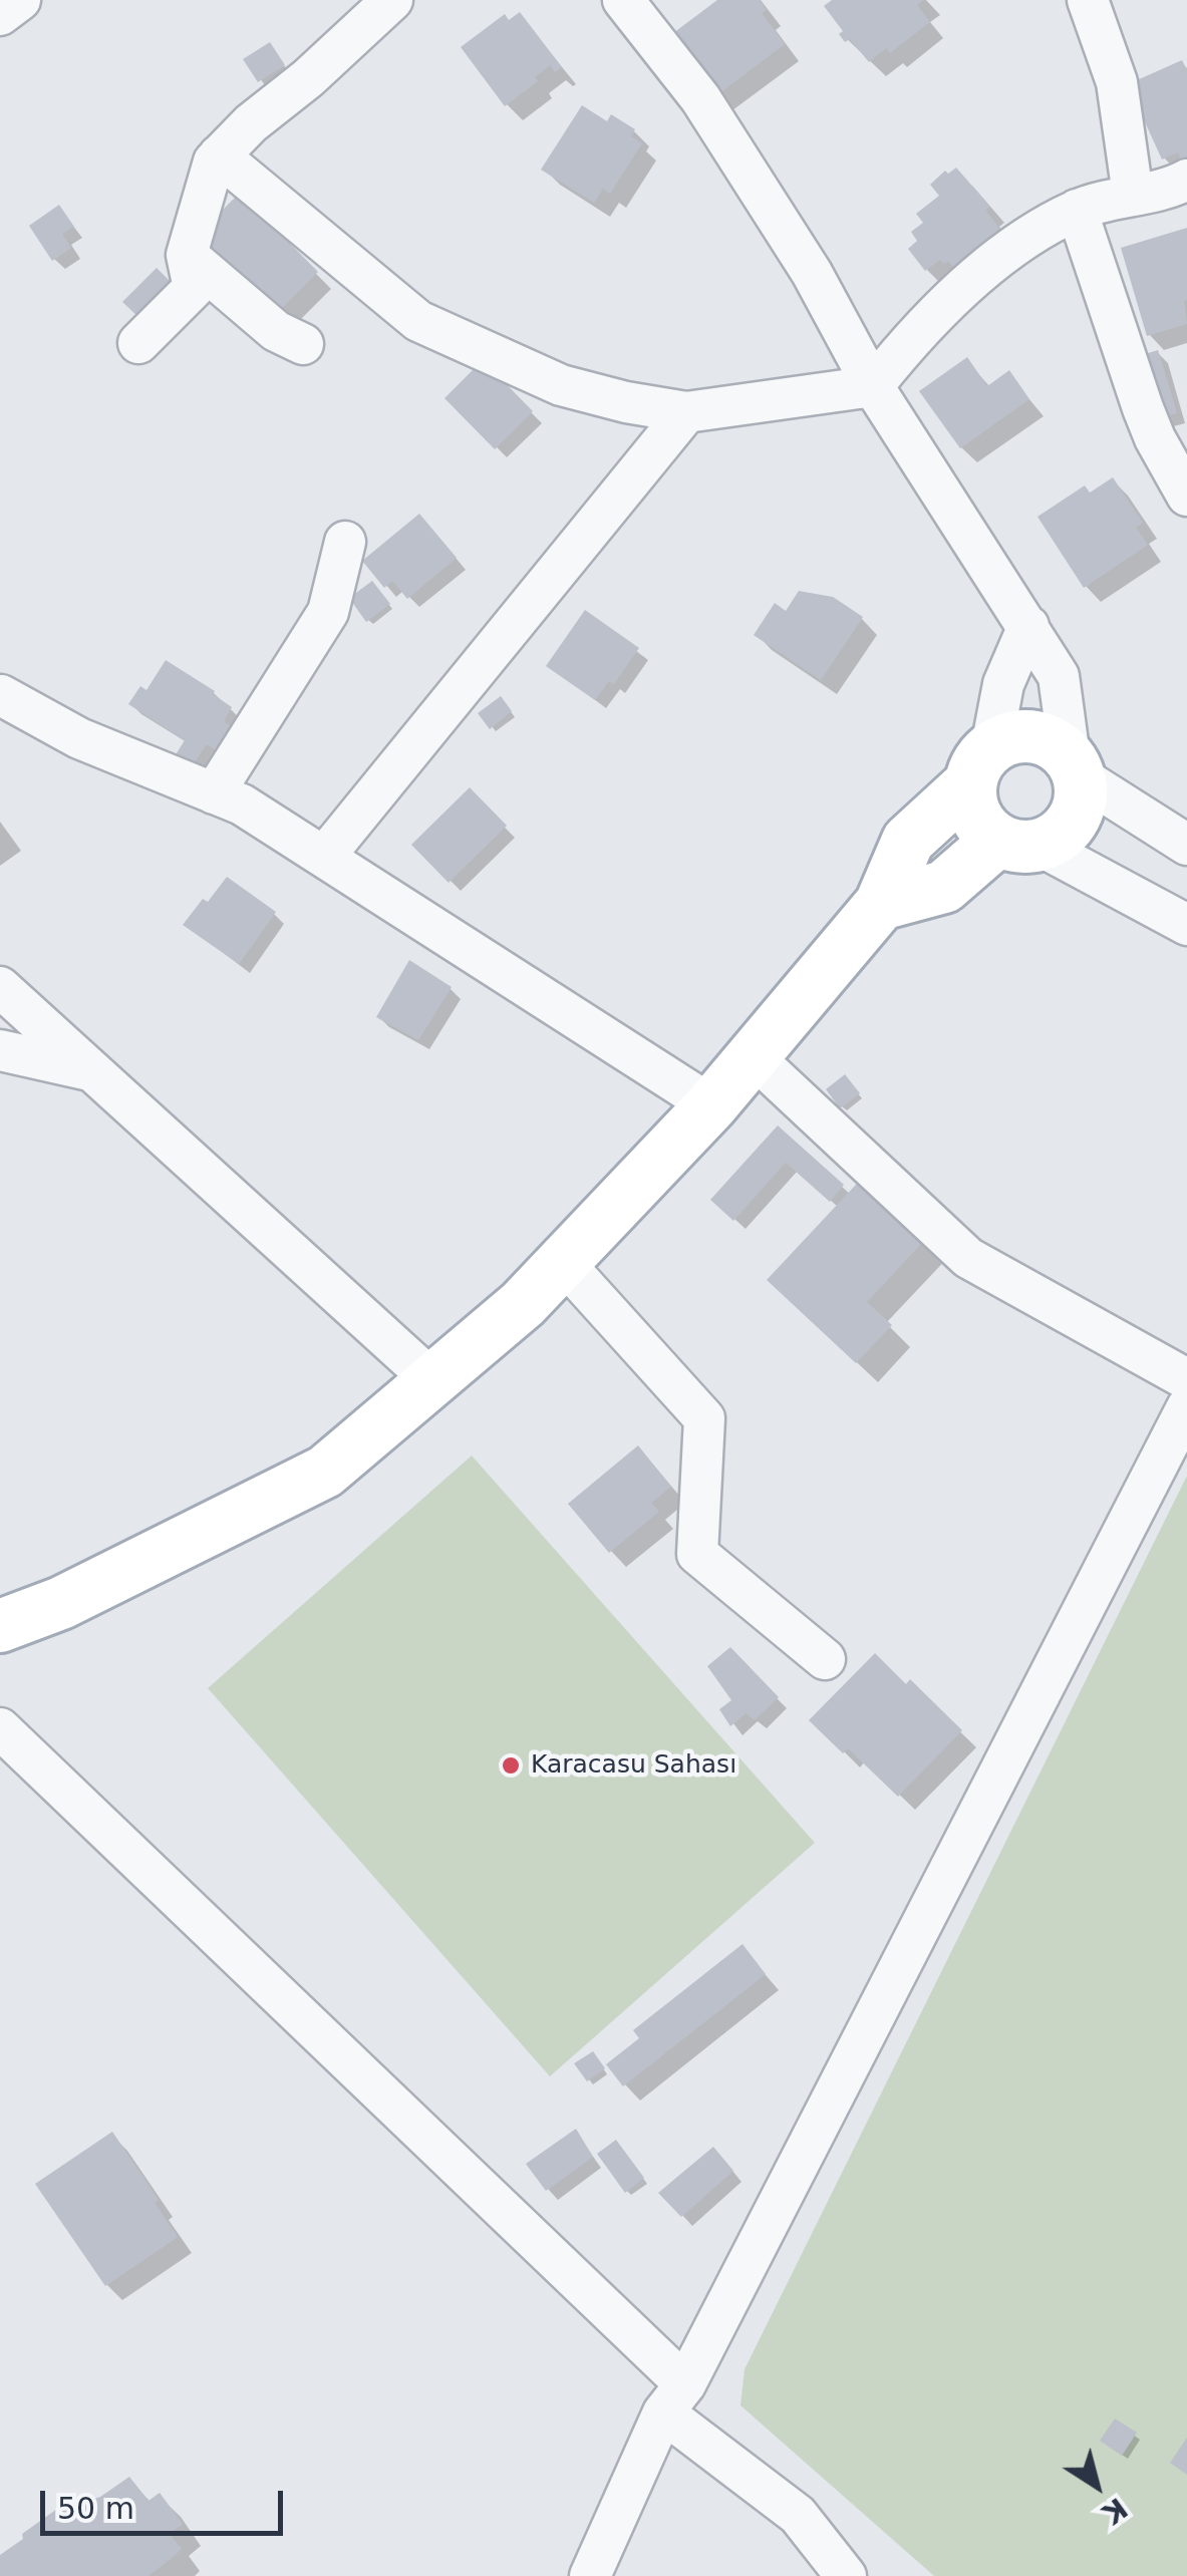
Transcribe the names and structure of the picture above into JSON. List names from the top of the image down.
{
  "places": ["Karacasu Sahası"],
  "scale_bar": "50 m",
  "north": "bottom right"
}
